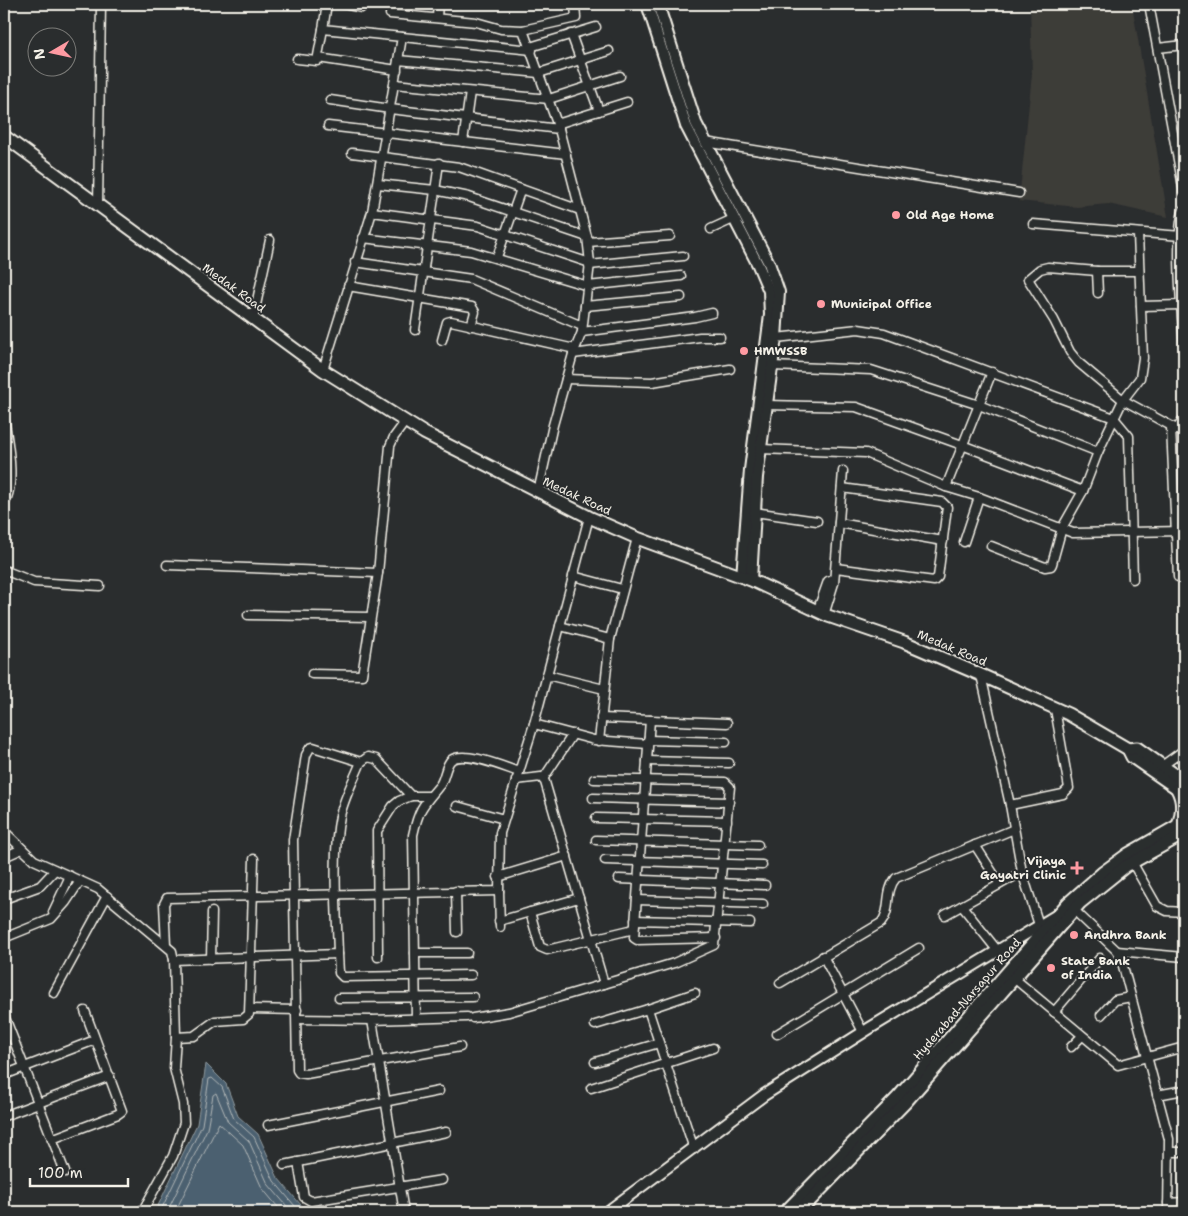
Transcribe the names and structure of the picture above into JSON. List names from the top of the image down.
{
  "streets": {
    "main road": ["Medak Road", "Hyderabad-Narsapur Road"]
  },
  "places": {
    "other": [
      "Old Age Home",
      "Municipal Office",
      "HMWSSB",
      "Andhra Bank",
      "State Bank of India"
    ],
    "health": ["Vijaya Gayatri Clinic"]
  },
  "scale_bar": "100 m",
  "north": "left"
}
